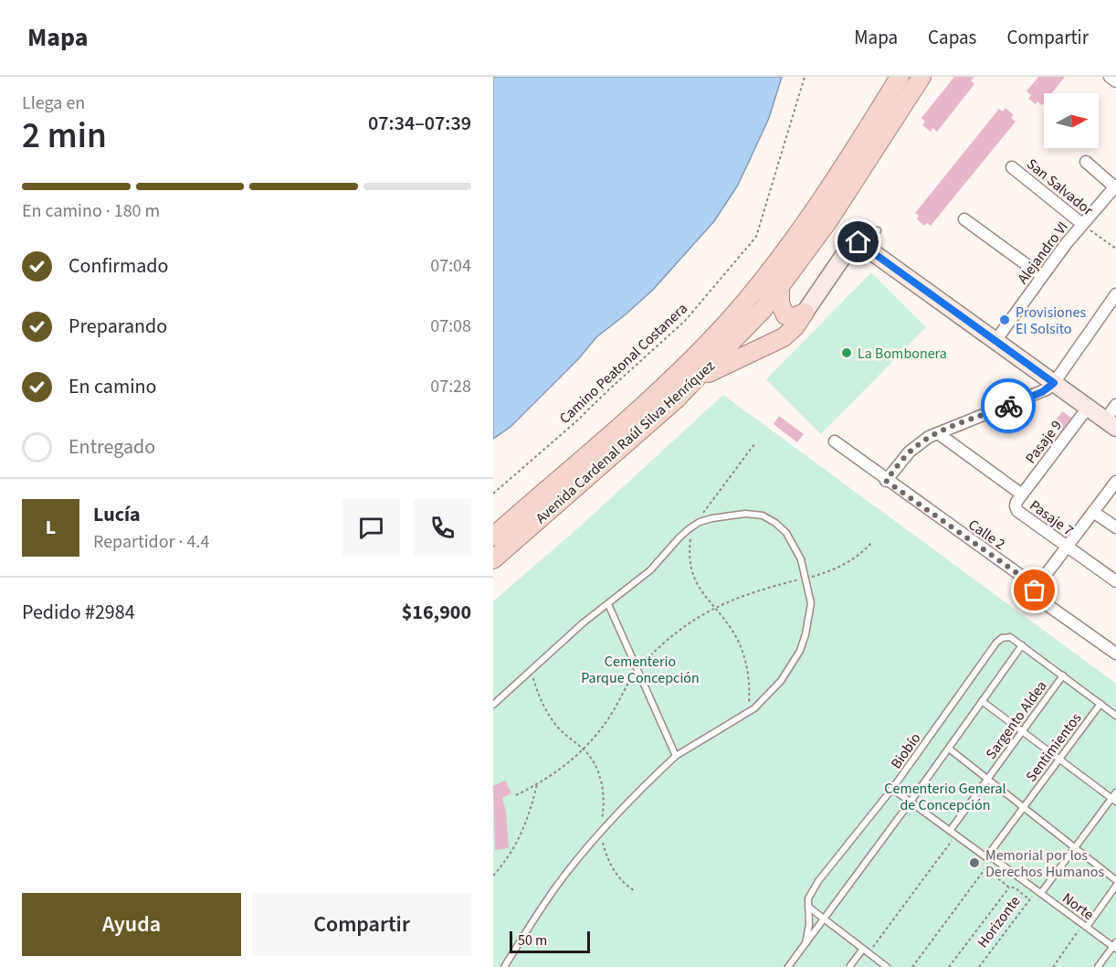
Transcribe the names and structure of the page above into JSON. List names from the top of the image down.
{
  "streets": {
    "main road": ["Avenida Cardenal Raúl Silva Henríquez"],
    "street": [
      "San Salvador",
      "Alejandro VI",
      "Pasaje 9",
      "Pasaje 7",
      "Calle 2"
    ],
    "lane": [
      "Sargento Aldea",
      "Sentimientos",
      "Biobío",
      "Norte",
      "Horizonte"
    ],
    "path": ["Camino Peatonal Costanera"]
  },
  "crossings": [
    ["San Salvador", "Alejandro VI"],
    ["Pasaje 9", "Pasaje 7"],
    ["Sargento Aldea", "Norte"],
    ["Sentimientos", "Norte"],
    ["Biobío", "Norte"],
    ["Norte", "Horizonte"]
  ],
  "parks": ["Cementerio Parque Concepción", "Cementerio General de Concepción"],
  "places": ["Provisiones El Solsito", "La Bombonera", "Memorial por los Derechos Humanos"],
  "scale_bar": "50 m",
  "north": "right",
  "page": {
    "header": "Mapa",
    "nav": ["Mapa", "Capas", "Compartir"],
    "heading": ["2 min", "Llega en", "07:34–07:39"],
    "panel": [
      "Lucía",
      "Repartidor · 4.4",
      "Pedido #2984",
      "$16,900"
    ],
    "bar": "En camino · 180 m",
    "list": [
      ["Confirmado", "07:04"],
      ["Preparando", "07:08"],
      ["En camino", "07:28"],
      "Entregado"
    ],
    "round": "L",
    "buttons": ["Ayuda", "Compartir"],
    "scale": "50 m"
  }
}
